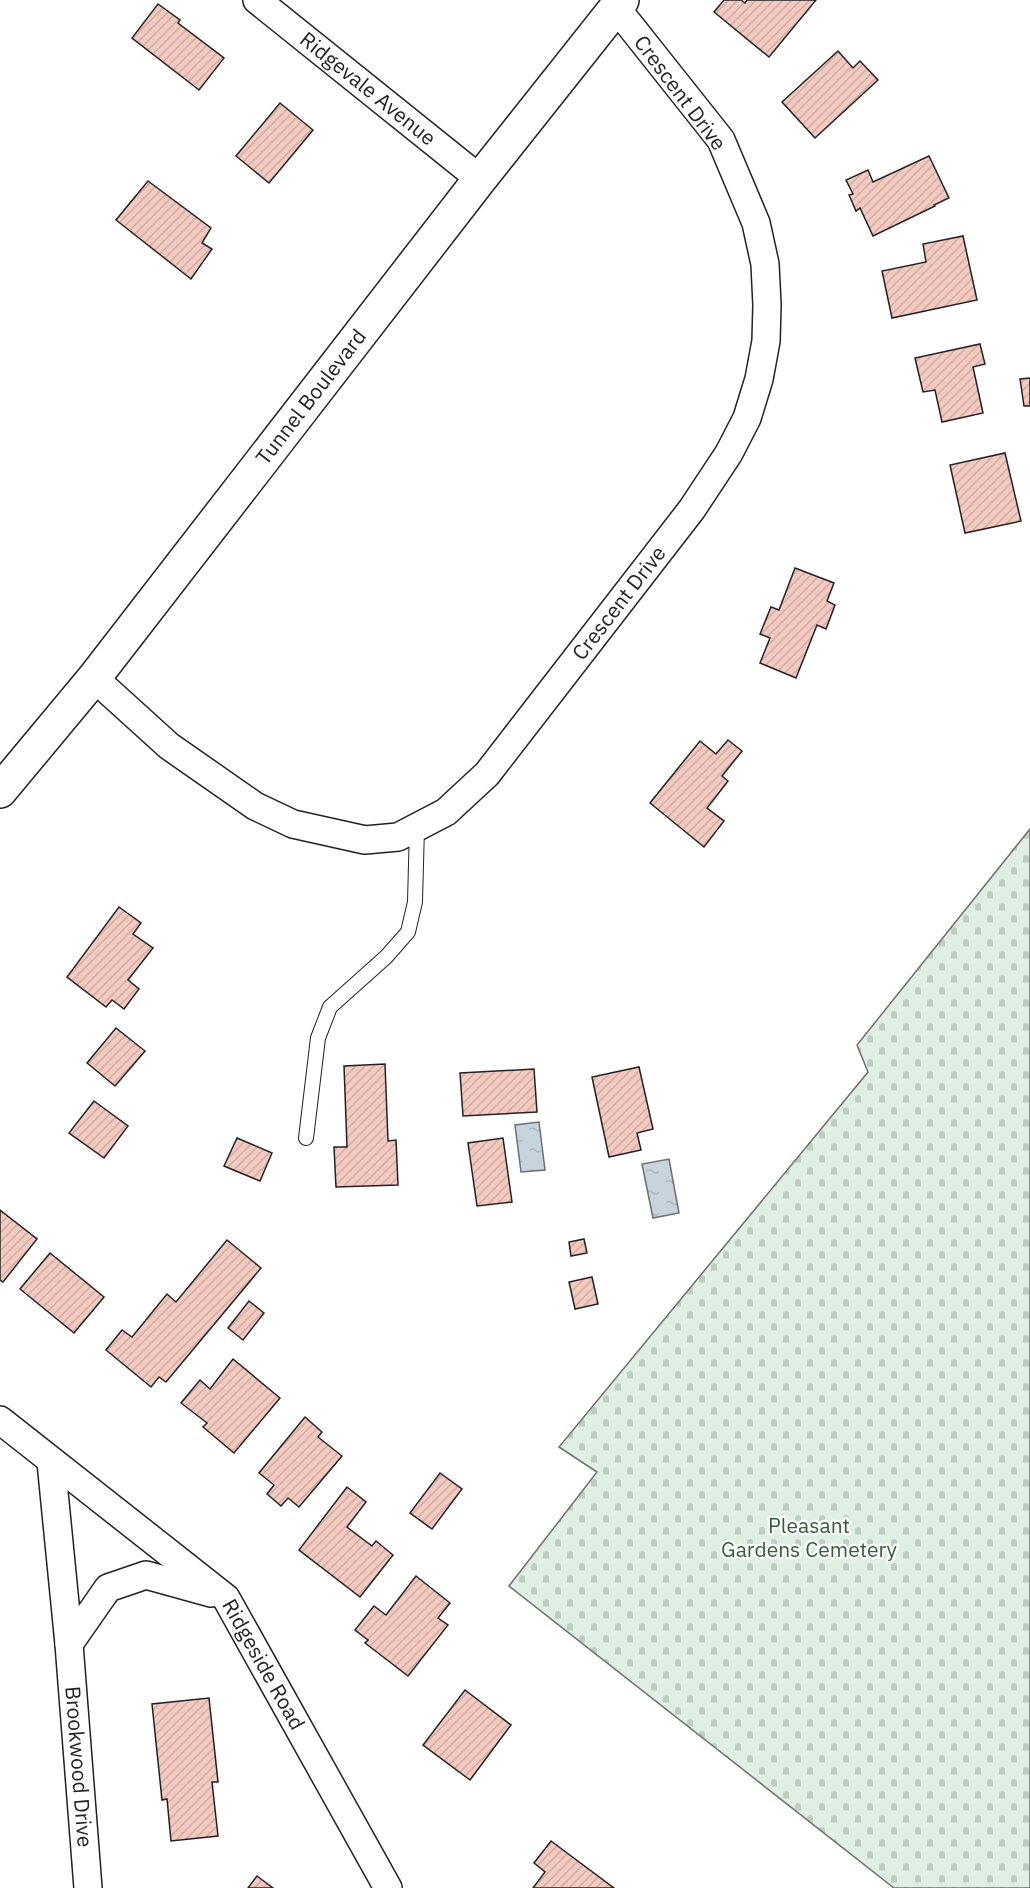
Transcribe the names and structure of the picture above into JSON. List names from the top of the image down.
{
  "streets": {
    "street": [
      "Ridgevale Avenue",
      "Crescent Drive",
      "Tunnel Boulevard",
      "Ridgeside Road",
      "Brookwood Drive"
    ]
  },
  "crossings": [
    ["Ridgevale Avenue", "Tunnel Boulevard"],
    ["Crescent Drive", "Tunnel Boulevard"],
    ["Ridgeside Road", "Brookwood Drive"]
  ],
  "parks": ["Pleasant Gardens Cemetery"]
}
